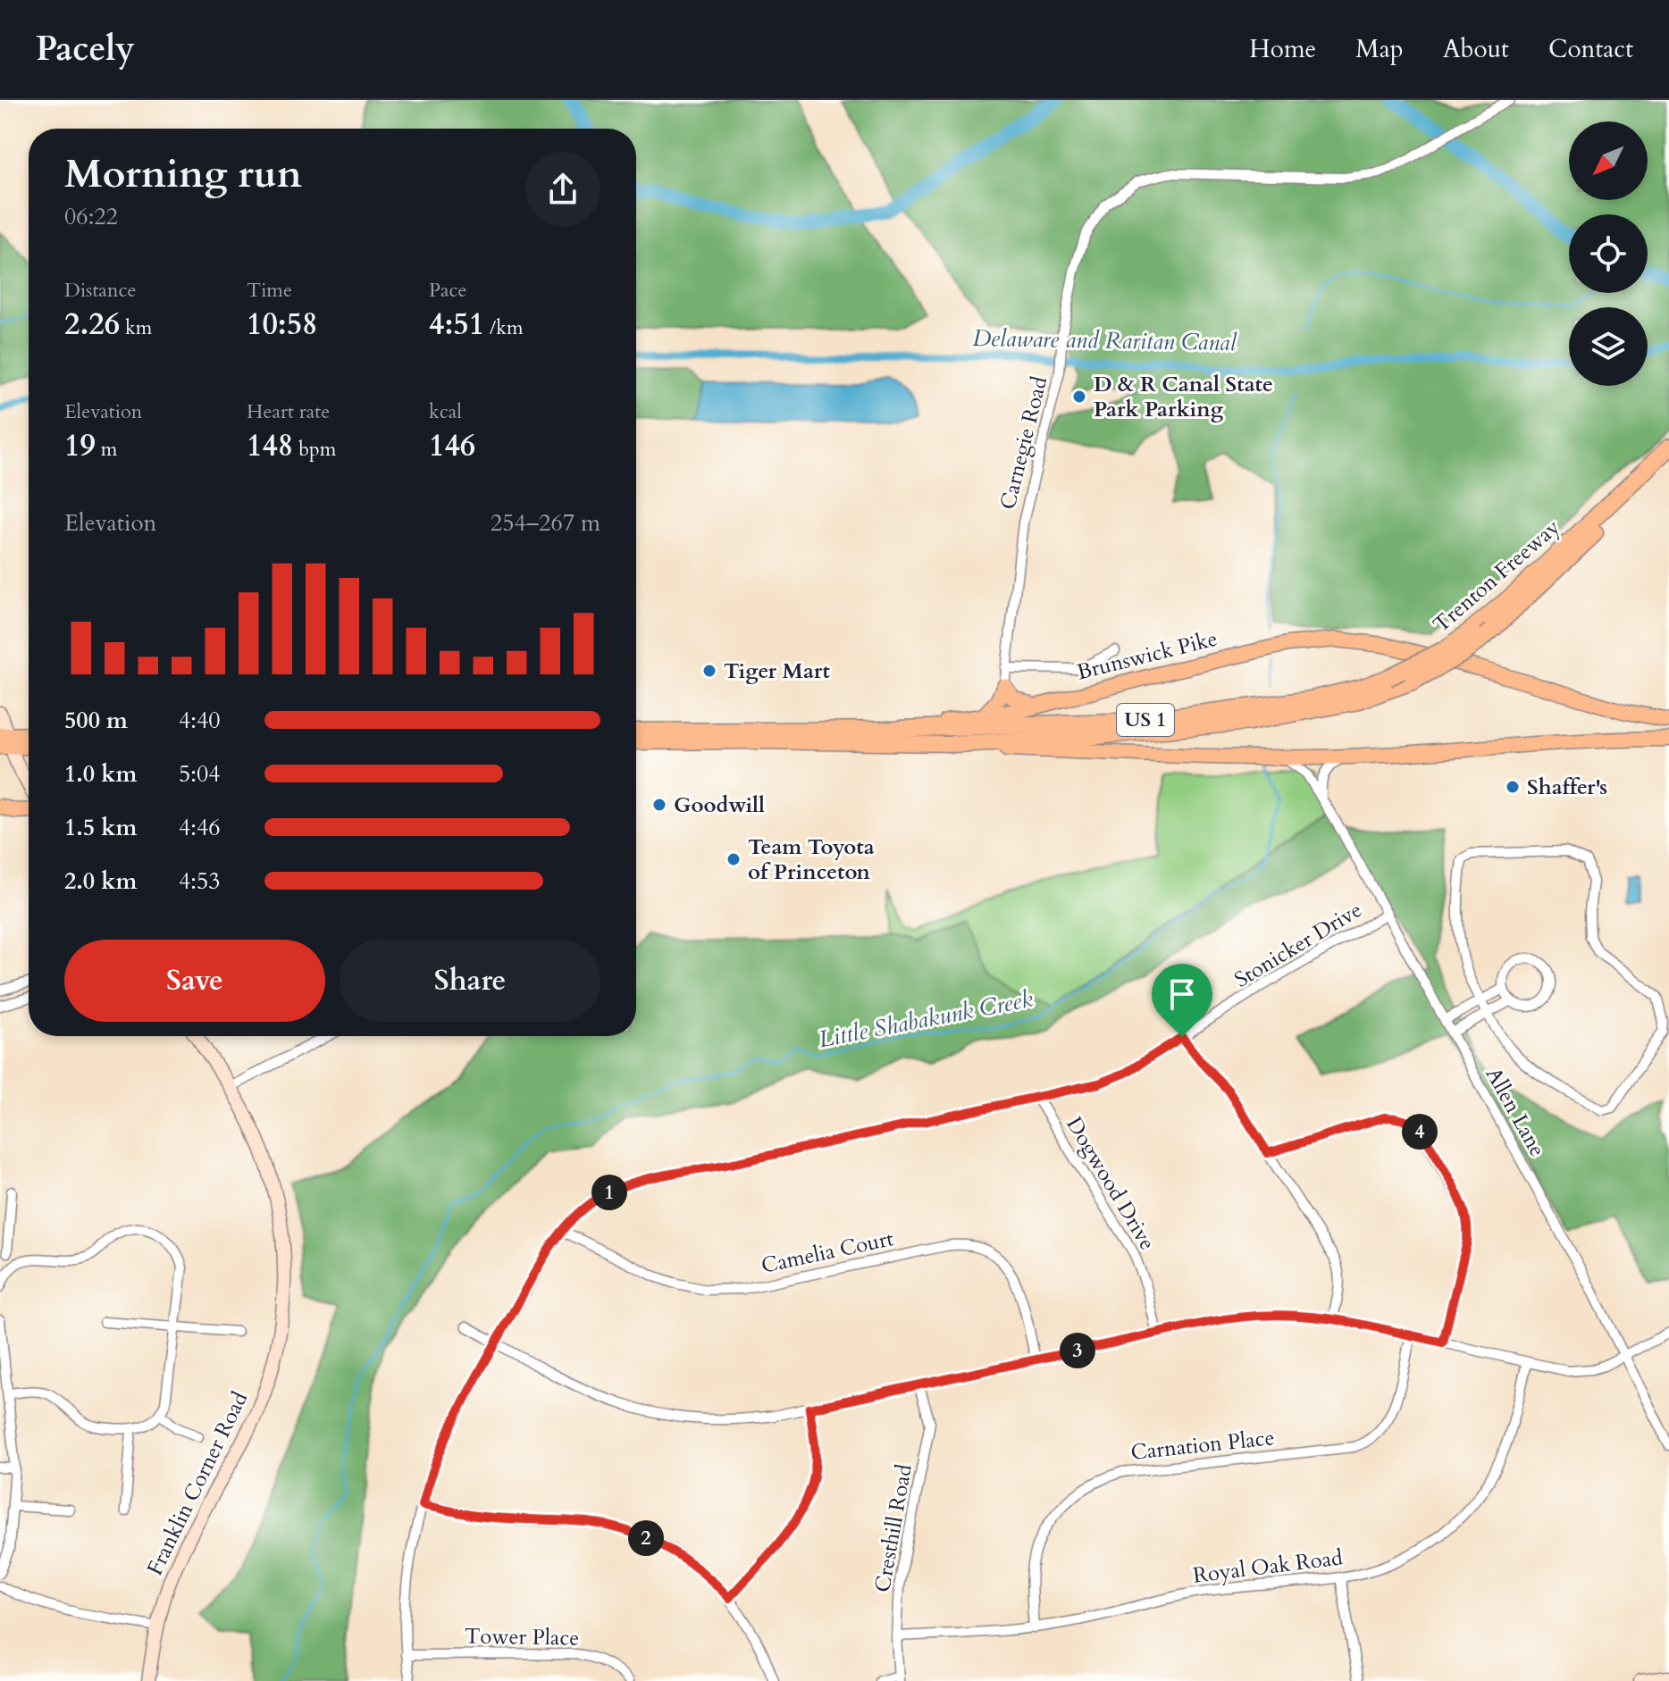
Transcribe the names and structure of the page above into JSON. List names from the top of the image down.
{
  "streets": {
    "highway": ["Trenton Freeway", "US 1"],
    "main road": ["Brunswick Pike", "Franklin Corner Road"],
    "street": [
      "Carnegie Road",
      "Stonicker Drive",
      "Allen Lane",
      "Dogwood Drive",
      "Camelia Court",
      "Carnation Place",
      "Cresthill Road",
      "Royal Oak Road",
      "Tower Place"
    ]
  },
  "crossings": [
    ["Trenton Freeway", "Brunswick Pike"],
    ["Trenton Freeway", "US 1"],
    ["Stonicker Drive", "Allen Lane"],
    ["Stonicker Drive", "Dogwood Drive"],
    ["Stonicker Drive", "Camelia Court"],
    ["Stonicker Drive", "Tower Place"],
    ["Carnation Place", "Royal Oak Road"],
    ["Cresthill Road", "Royal Oak Road"]
  ],
  "water": ["Delaware and Raritan Canal", "Little Shabakunk Creek"],
  "places": [
    "D & R Canal State Park Parking",
    "Tiger Mart",
    "Shaffer's",
    "Goodwill",
    "Team Toyota of Princeton"
  ],
  "north": "bottom left",
  "page": {
    "header": "Pacely",
    "nav": [
      "Home",
      "Map",
      "About",
      "Contact"
    ],
    "heading": ["Morning run", "06:22"],
    "stats": [
      ["Distance", "2.26 km"],
      ["Time", "10:58"],
      ["Pace", "4:51 /km"],
      ["Elevation", "19 m"],
      ["Heart rate", "148 bpm"],
      ["kcal", "146"]
    ],
    "chart": ["Elevation", "254–267 m"],
    "list": [
      {
        "name": "500 m",
        "note": "4:40"
      },
      {
        "name": "1.0 km",
        "note": "5:04"
      },
      {
        "name": "1.5 km",
        "note": "4:46"
      },
      {
        "name": "2.0 km",
        "note": "4:53"
      }
    ],
    "buttons": ["Save", "Share"],
    "pins": [
      "4",
      "1",
      "3",
      "2"
    ]
  }
}
